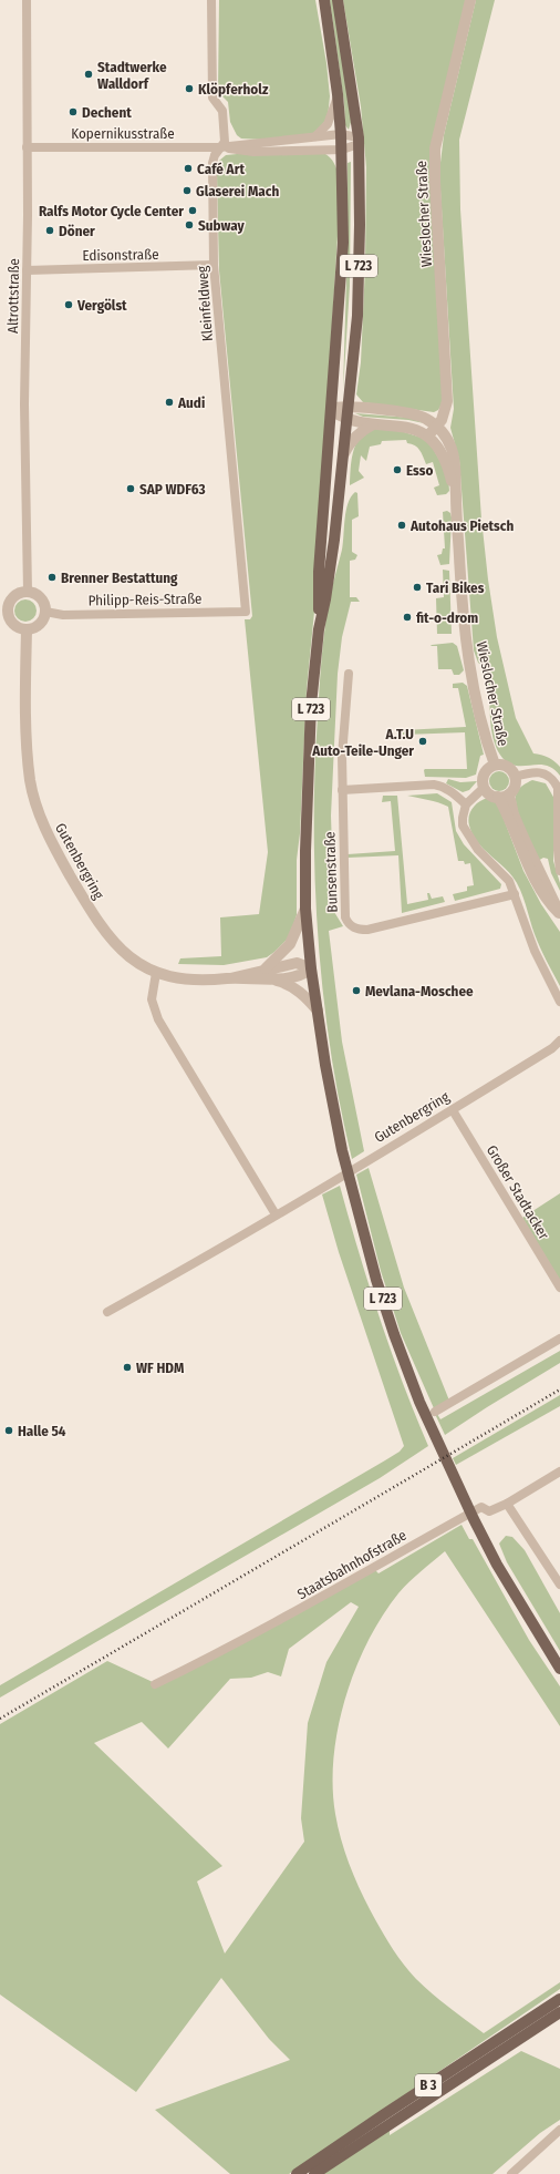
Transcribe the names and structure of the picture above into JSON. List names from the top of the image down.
{
  "streets": {
    "main road": ["L 723", "B 3"],
    "street": [
      "Kopernikusstraße",
      "Wieslocher Straße",
      "Edisonstraße",
      "Altrottstraße",
      "Kleinfeldweg",
      "Philipp-Reis-Straße",
      "Gutenbergring",
      "Bunsenstraße",
      "Großer Stadtacker",
      "Staatsbahnhofstraße"
    ]
  },
  "crossings": [
    ["Kopernikusstraße", "L 723"],
    ["Kopernikusstraße", "Altrottstraße"],
    ["Kopernikusstraße", "Kleinfeldweg"],
    ["Wieslocher Straße", "L 723"],
    ["Edisonstraße", "Altrottstraße"],
    ["Edisonstraße", "Kleinfeldweg"],
    ["L 723", "Gutenbergring"],
    ["Altrottstraße", "Philipp-Reis-Straße"],
    ["Altrottstraße", "Gutenbergring"],
    ["Kleinfeldweg", "Philipp-Reis-Straße"],
    ["Philipp-Reis-Straße", "Gutenbergring"],
    ["Gutenbergring", "Großer Stadtacker"]
  ],
  "places": [
    "Stadtwerke Walldorf",
    "Klöpferholz",
    "Dechent",
    "Café Art",
    "Glaserei Mach",
    "Ralfs Motor Cycle Center",
    "Subway",
    "Döner",
    "Vergölst",
    "Audi",
    "Esso",
    "SAP WDF63",
    "Autohaus Pietsch",
    "Brenner Bestattung",
    "Tari Bikes",
    "fit-o-drom",
    "A.T.U Auto-Teile-Unger",
    "Mevlana-Moschee",
    "WF HDM",
    "Halle 54"
  ]
}
